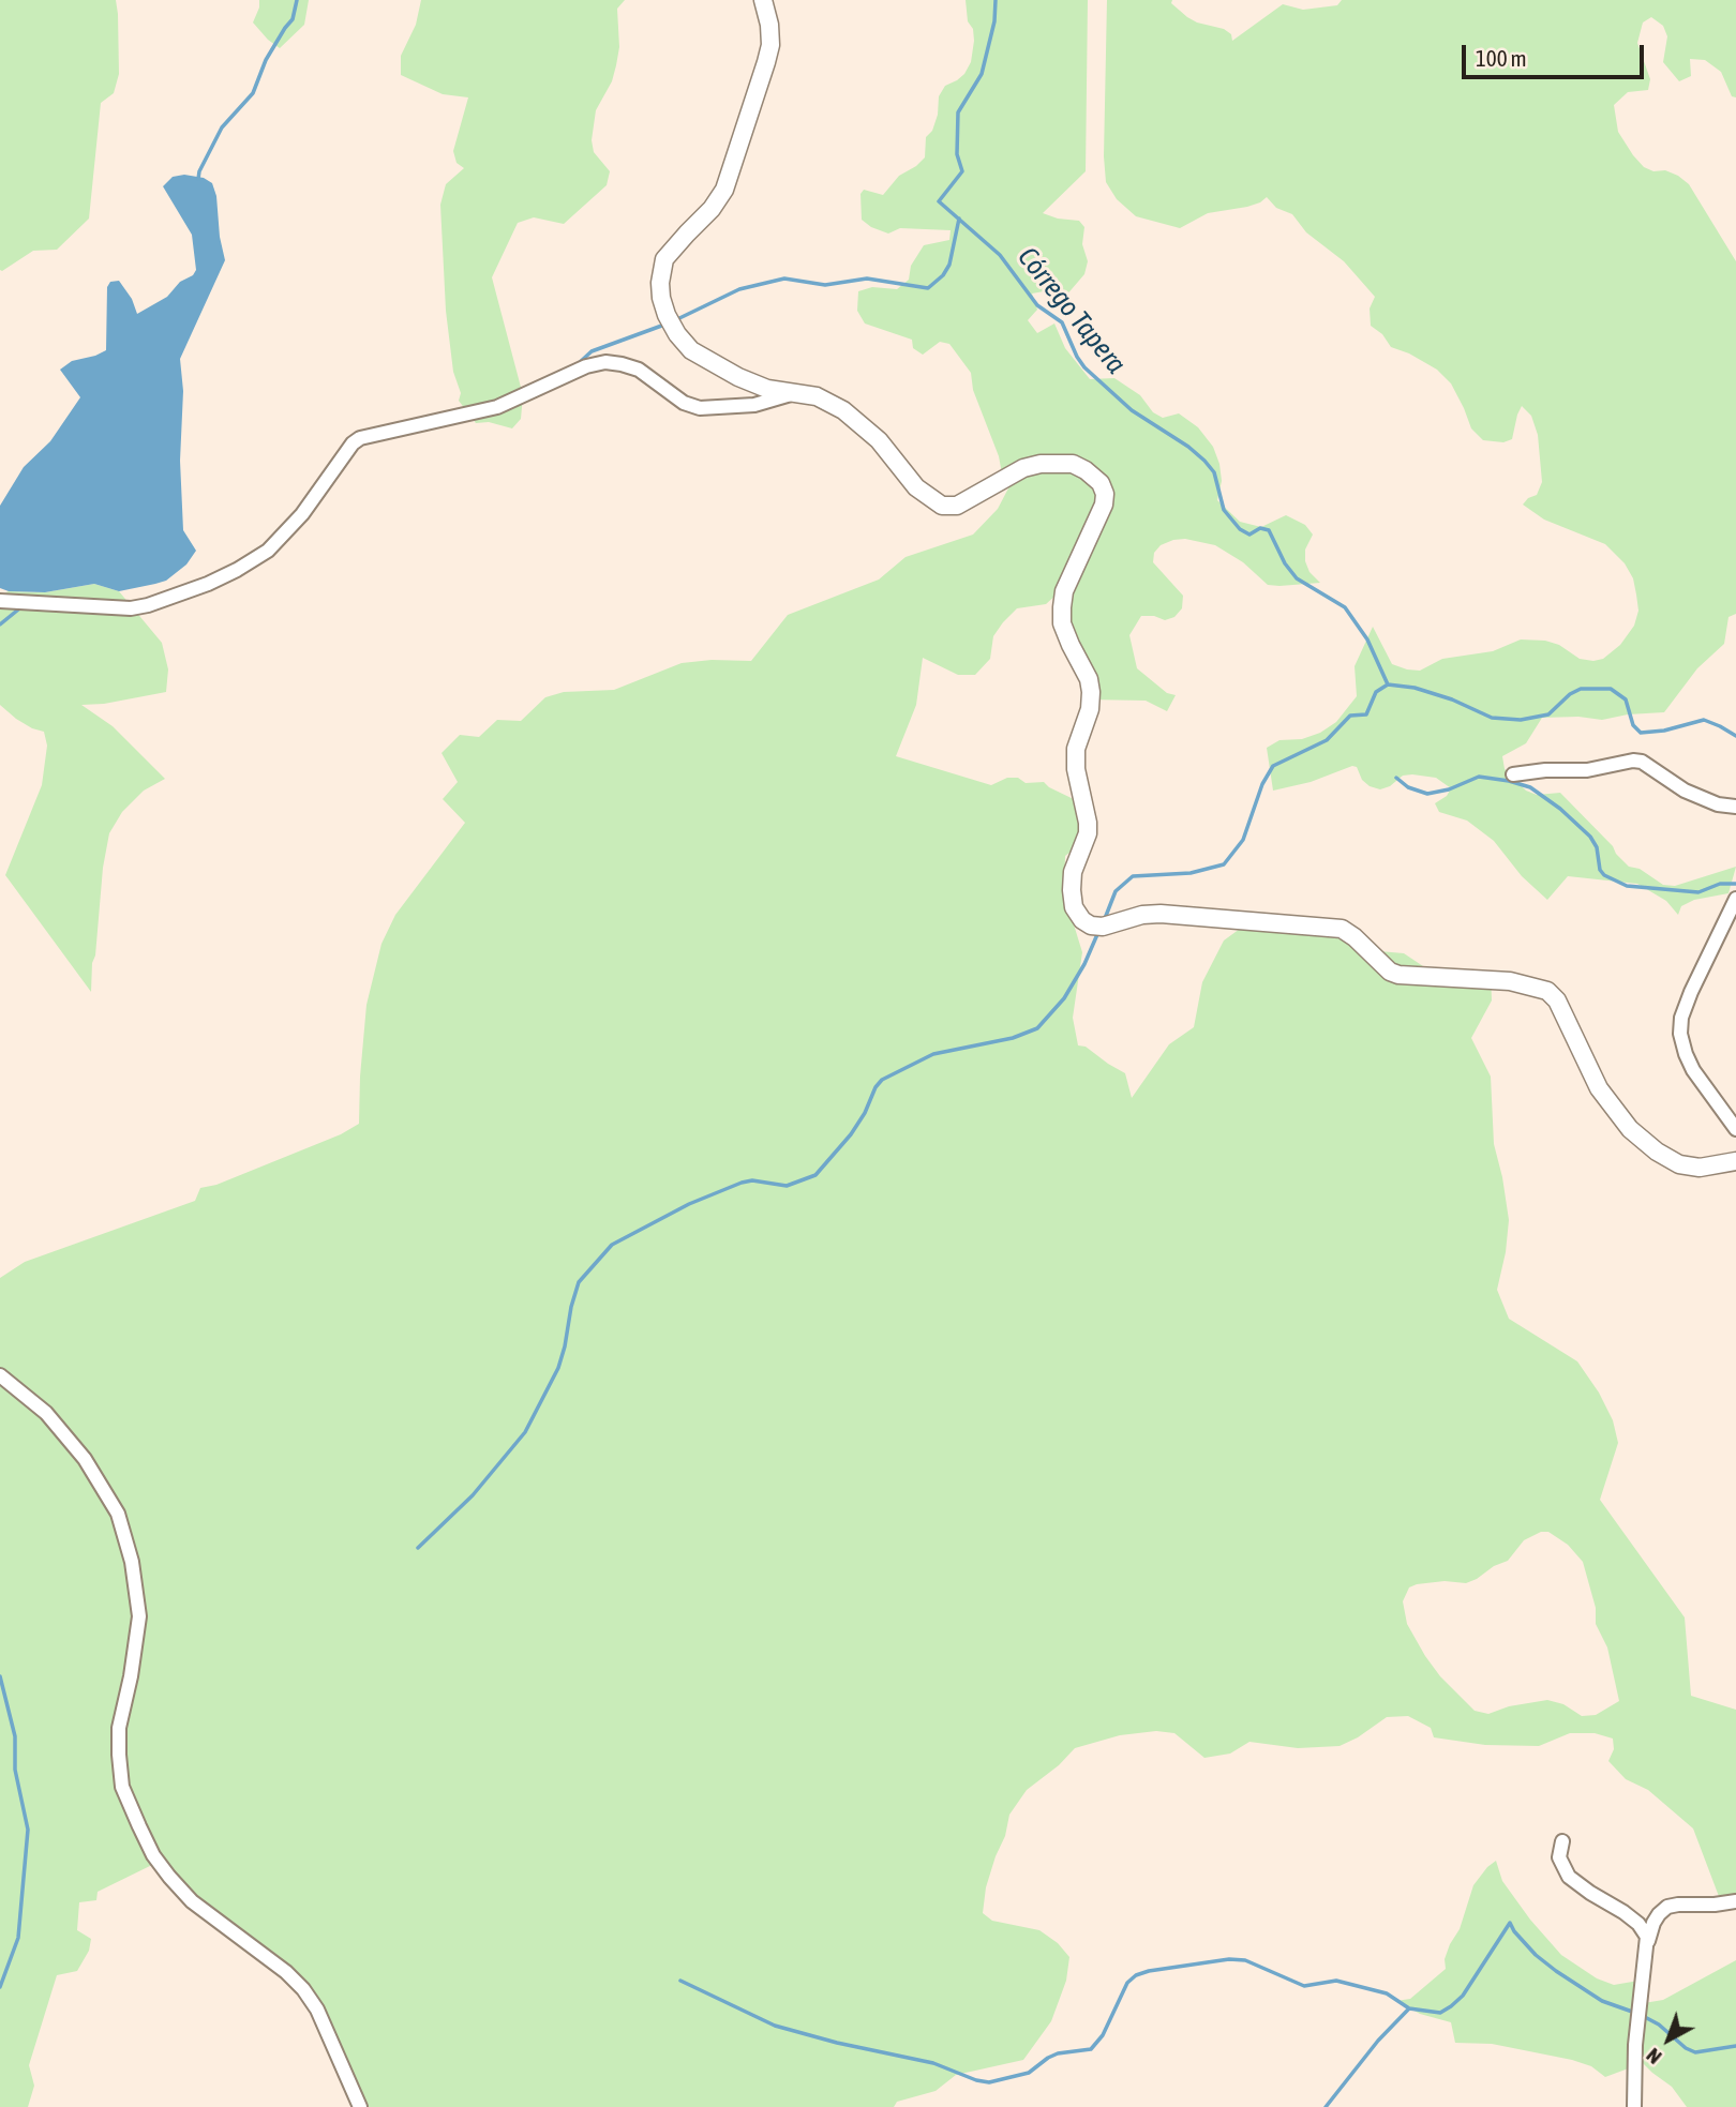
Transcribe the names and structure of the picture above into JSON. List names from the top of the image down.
{
  "water": ["Córrego Tapera"],
  "scale_bar": "100 m",
  "north": "bottom left"
}
